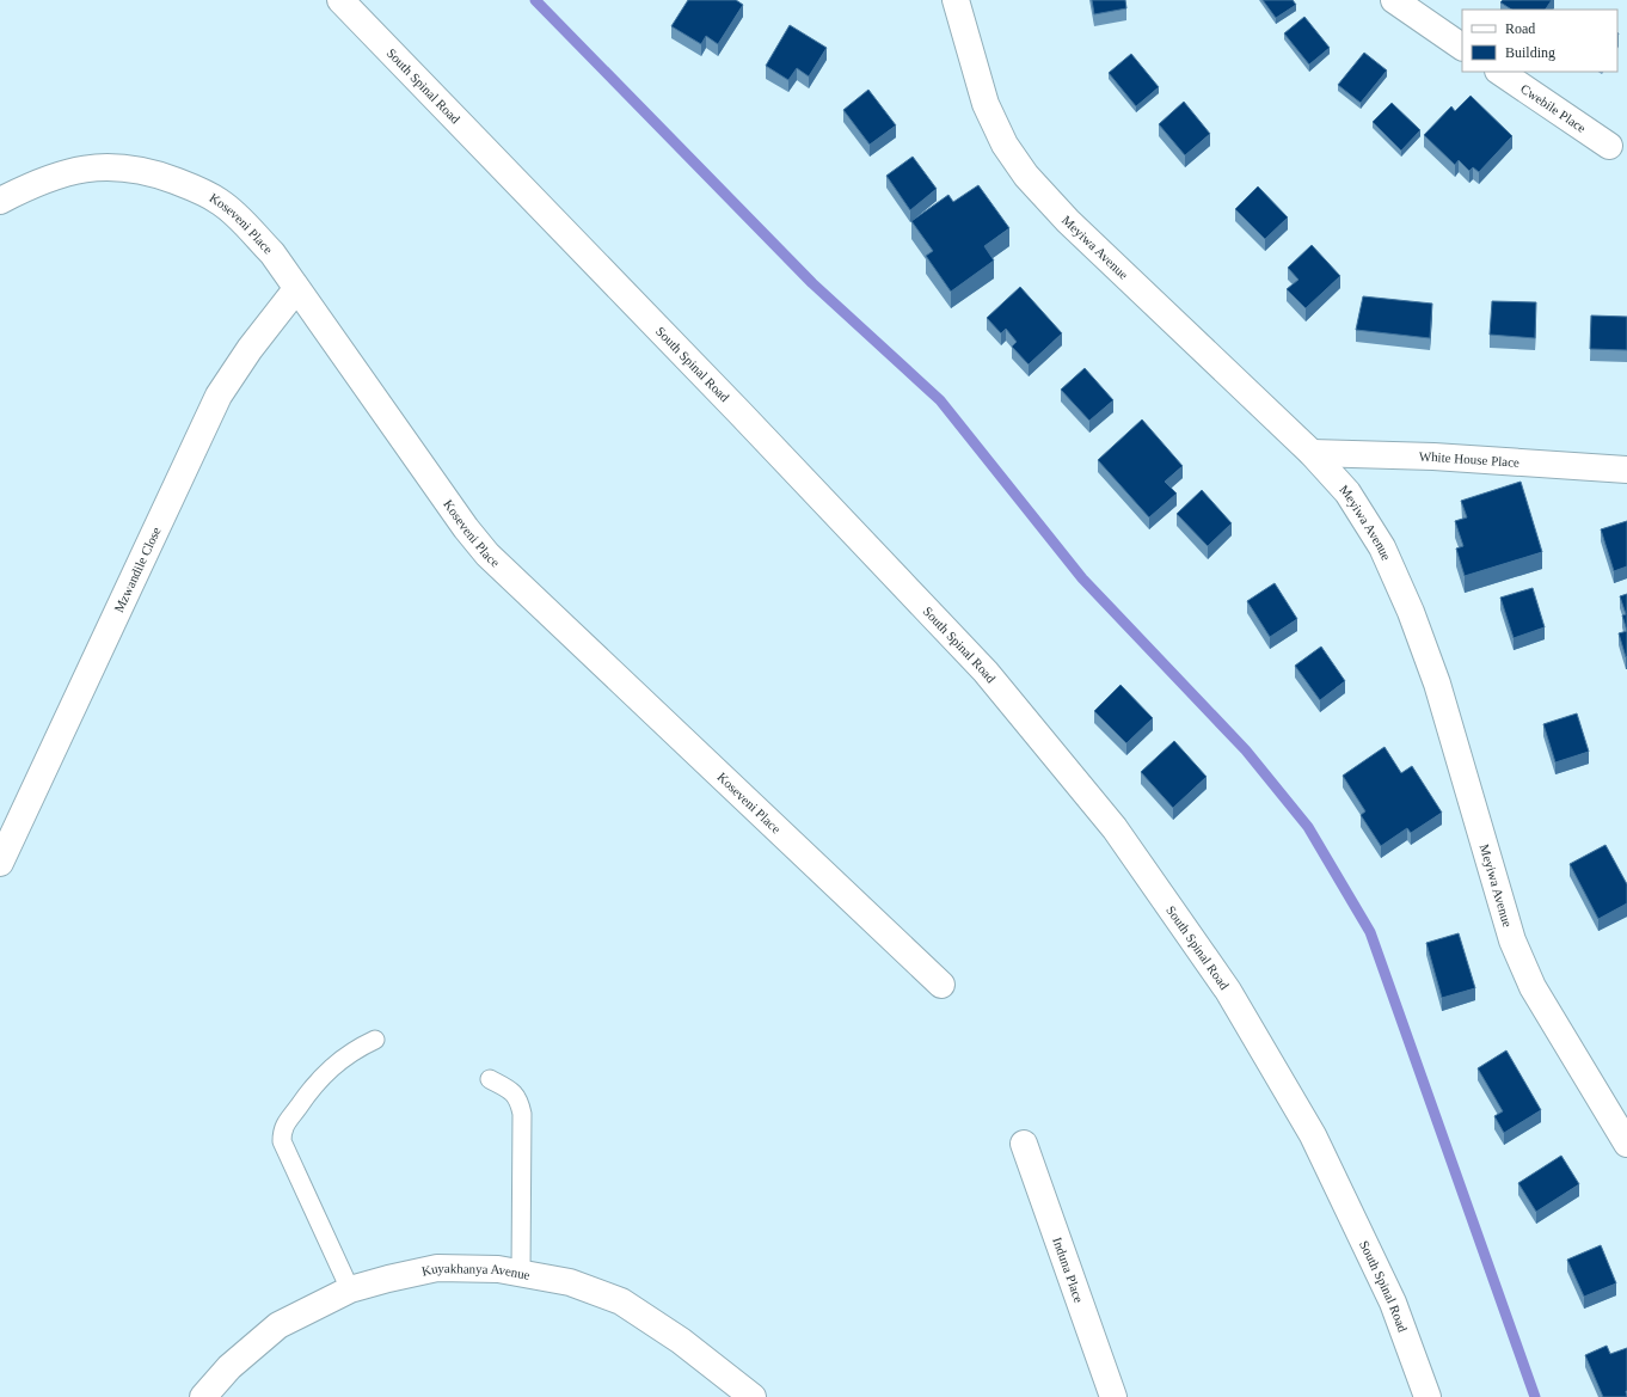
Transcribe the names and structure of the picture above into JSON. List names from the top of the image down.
{
  "streets": {
    "street": [
      "South Spinal Road",
      "Cwebile Place",
      "Koseveni Place",
      "Meyiwa Avenue",
      "White House Place",
      "Mzwandile Close",
      "Induna Place",
      "Kuyakhanya Avenue"
    ]
  },
  "crossings": [
    ["Koseveni Place", "Mzwandile Close"],
    ["Meyiwa Avenue", "White House Place"]
  ],
  "legend": ["Road", "Building"]
}
